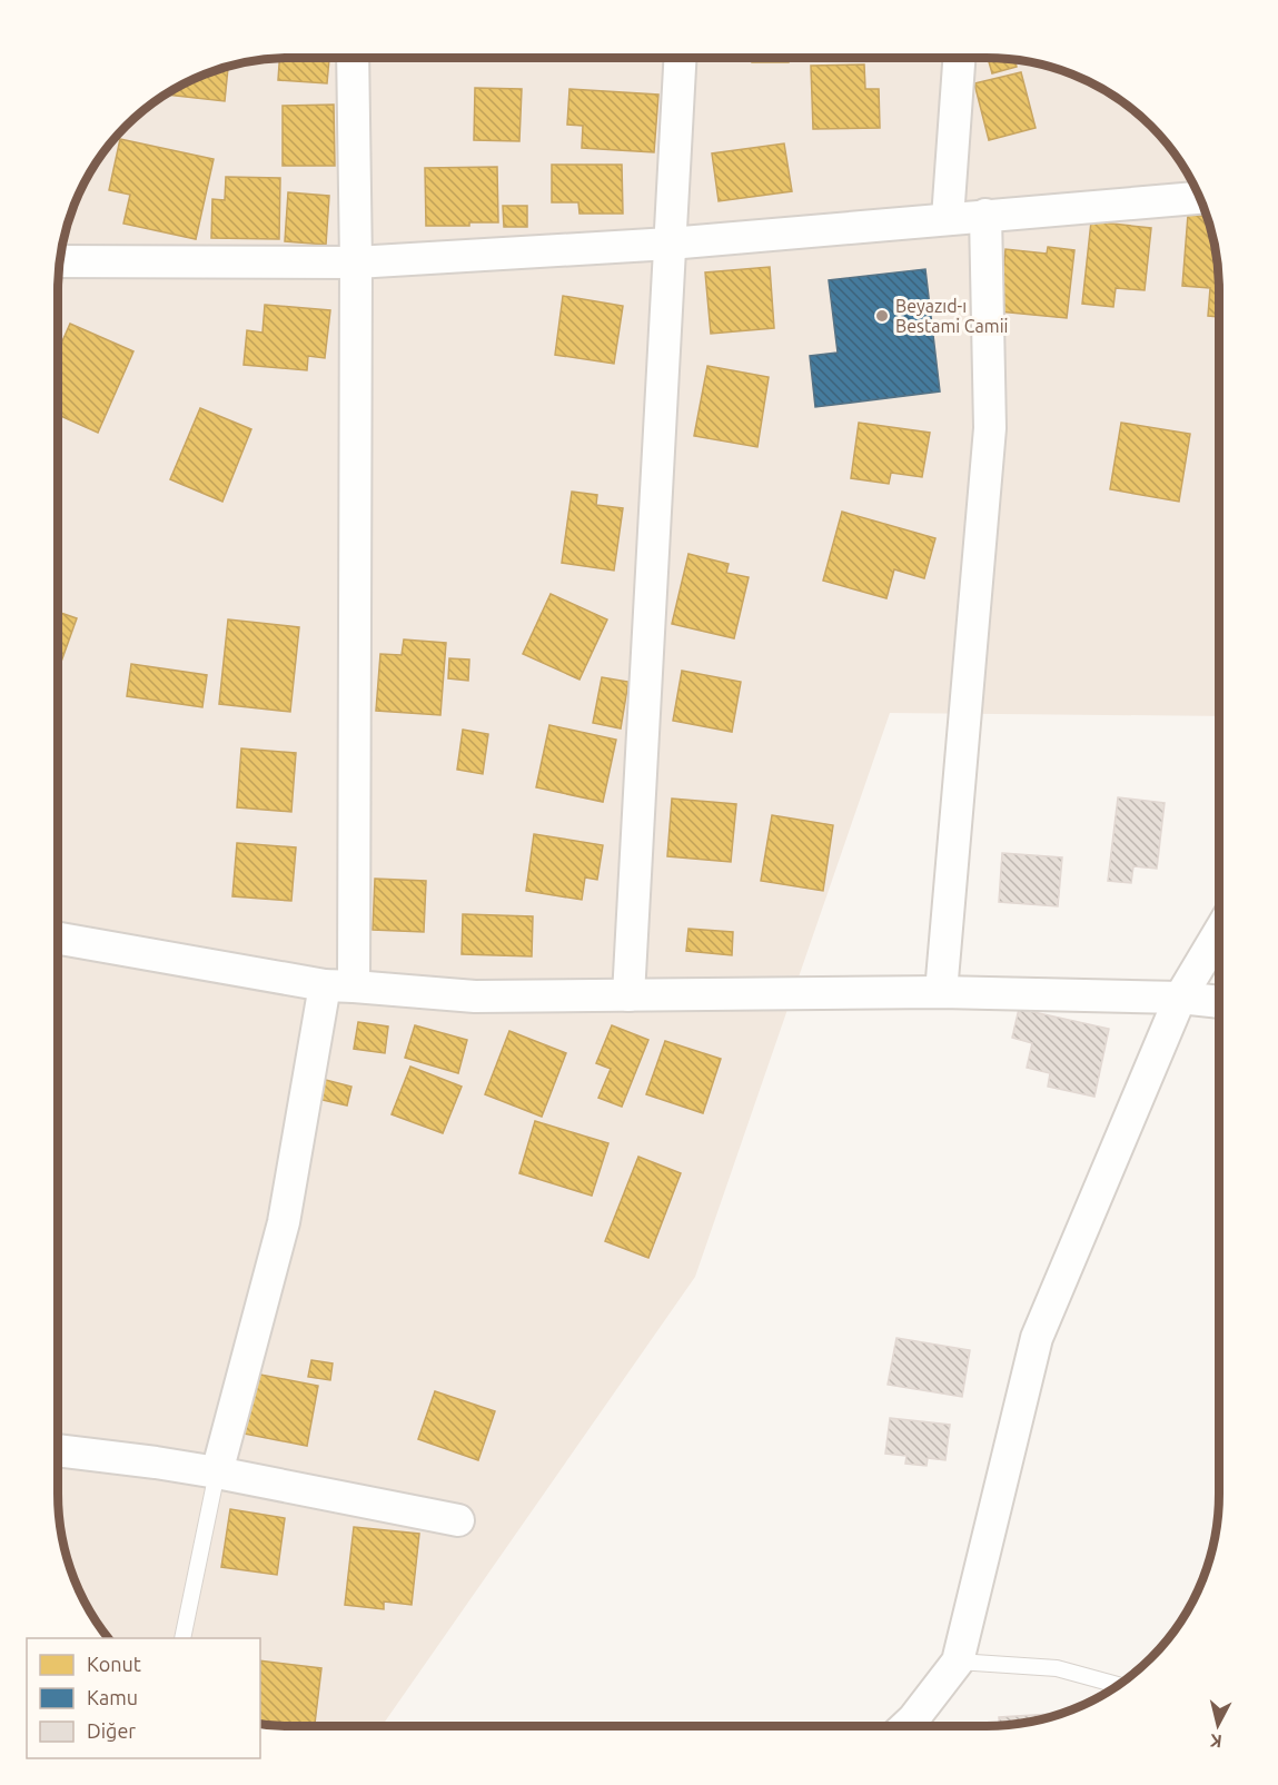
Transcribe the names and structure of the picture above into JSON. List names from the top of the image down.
{
  "places": ["Beyazıd-ı Bestami Camii"],
  "legend": ["Konut", "Kamu", "Diğer"],
  "north": "bottom"
}
